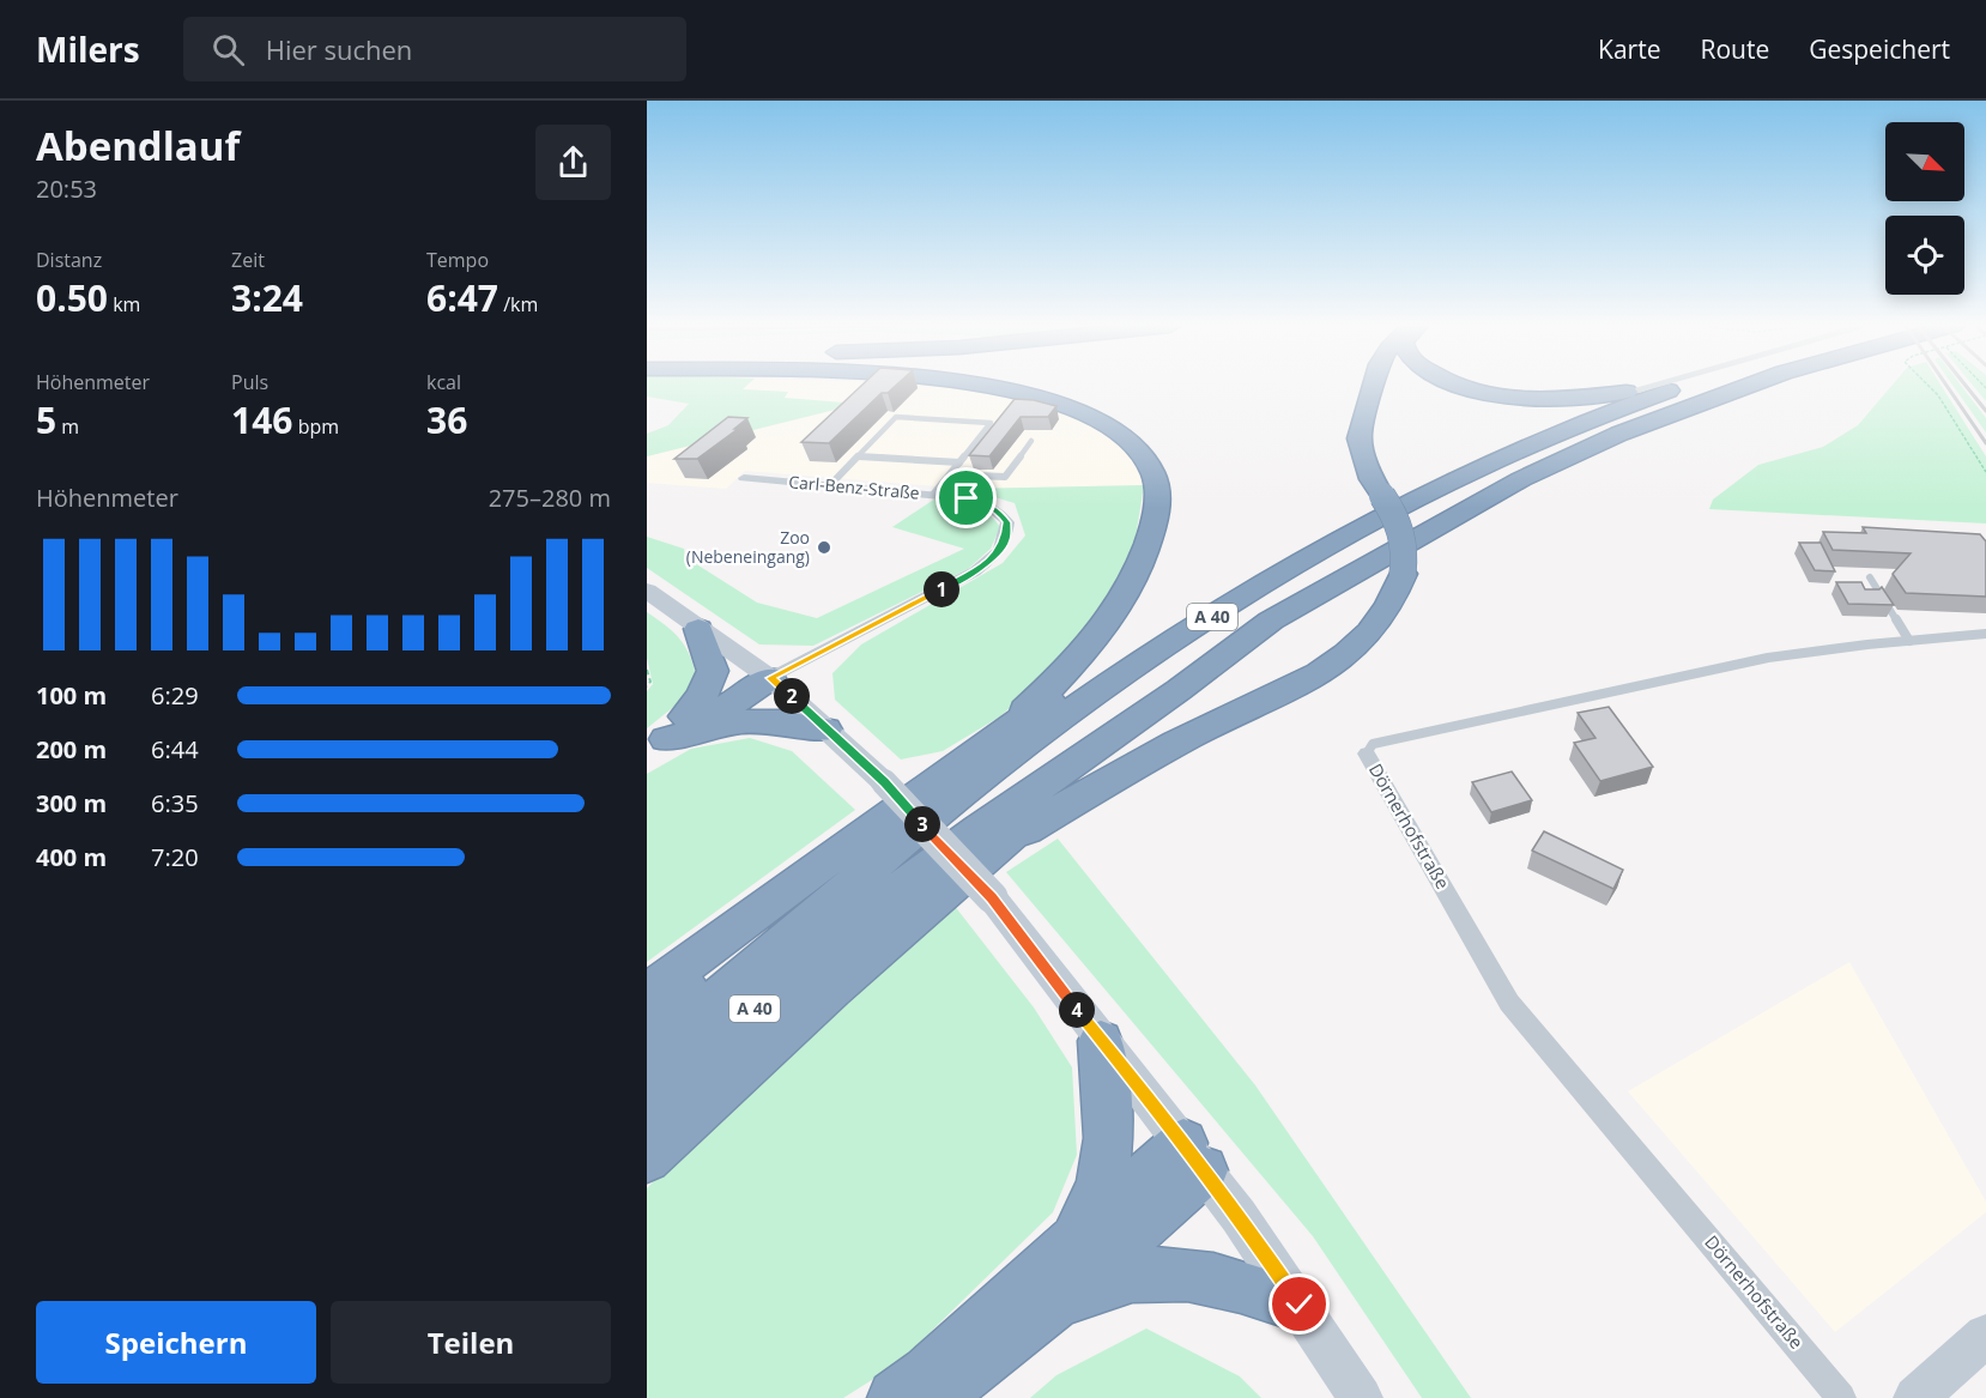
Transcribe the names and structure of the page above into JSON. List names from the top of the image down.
{
  "streets": {
    "highway": ["A 40"],
    "street": ["Carl-Benz-Straße", "Dörnerhofstraße"]
  },
  "places": ["Zoo (Nebeneingang)"],
  "north": "bottom right",
  "page": {
    "header": "Milers",
    "search": "Hier suchen",
    "nav": ["Karte", "Route", "Gespeichert"],
    "heading": ["Abendlauf", "20:53"],
    "stats": [
      ["Distanz", "0.50 km"],
      ["Zeit", "3:24"],
      ["Tempo", "6:47 /km"],
      ["Höhenmeter", "5 m"],
      ["Puls", "146 bpm"],
      ["kcal", "36"]
    ],
    "chart": ["Höhenmeter", "275–280 m"],
    "pins": [
      "1",
      "2",
      "3",
      "4"
    ],
    "list": [
      {
        "name": "100 m",
        "note": "6:29"
      },
      {
        "name": "200 m",
        "note": "6:44"
      },
      {
        "name": "300 m",
        "note": "6:35"
      },
      {
        "name": "400 m",
        "note": "7:20"
      }
    ],
    "buttons": ["Speichern", "Teilen"]
  }
}
